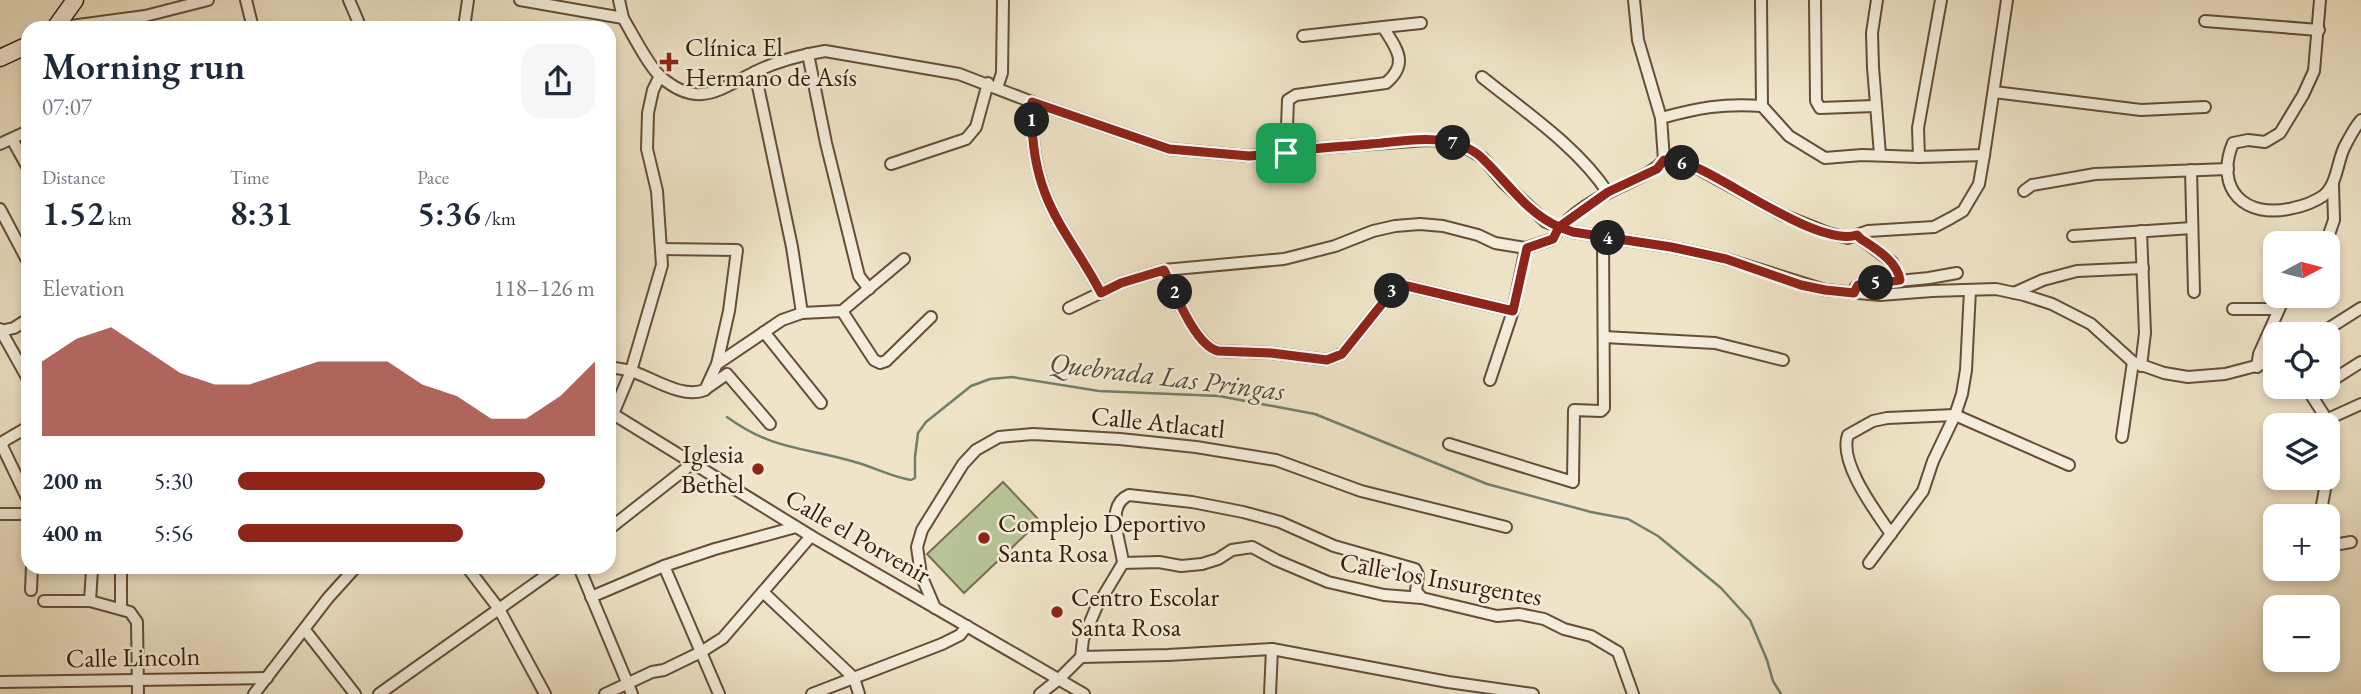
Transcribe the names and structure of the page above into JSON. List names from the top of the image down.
{
  "streets": {
    "street": [
      "Calle Atlacatl",
      "Calle el Porvenir",
      "Calle los Insurgentes",
      "Calle Lincoln"
    ]
  },
  "crossings": [
    ["Calle Atlacatl", "Calle el Porvenir"]
  ],
  "water": ["Quebrada Las Pringas"],
  "places": {
    "health": ["Clínica El Hermano de Asís"],
    "other": ["Iglesia Bethel", "Complejo Deportivo Santa Rosa", "Centro Escolar Santa Rosa"]
  },
  "north": "right",
  "page": {
    "heading": ["Morning run", "07:07"],
    "pins": [
      "1",
      "7",
      "6",
      "4",
      "5",
      "3",
      "2"
    ],
    "stats": [
      ["Distance", "1.52 km"],
      ["Time", "8:31"],
      ["Pace", "5:36 /km"]
    ],
    "map_buttons": ["+", "−"],
    "chart": ["Elevation", "118–126 m"],
    "list": [
      {
        "name": "200 m",
        "note": "5:30"
      },
      {
        "name": "400 m",
        "note": "5:56"
      }
    ]
  }
}
